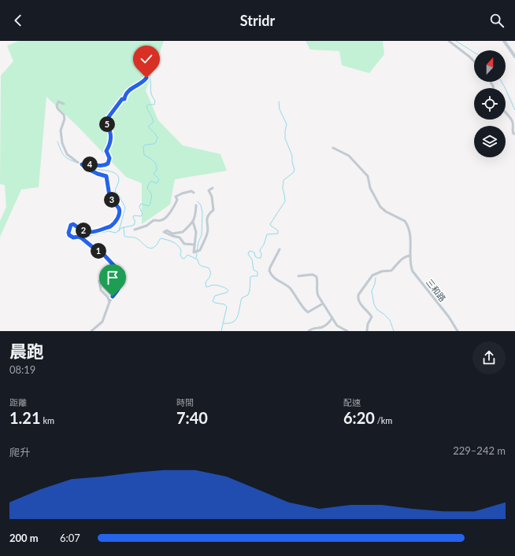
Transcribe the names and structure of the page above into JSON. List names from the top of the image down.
{
  "streets": {
    "street": ["三和路"]
  },
  "north": "top",
  "page": {
    "header": "Stridr",
    "pins": [
      "5",
      "4",
      "3",
      "2",
      "1"
    ],
    "heading": ["晨跑", "08:19"],
    "stats": [
      ["距離", "1.21 km"],
      ["時間", "7:40"],
      ["配速", "6:20 /km"]
    ],
    "chart": ["爬升", "229–242 m"],
    "list": [
      {
        "name": "200 m",
        "note": "6:07"
      }
    ]
  }
}
